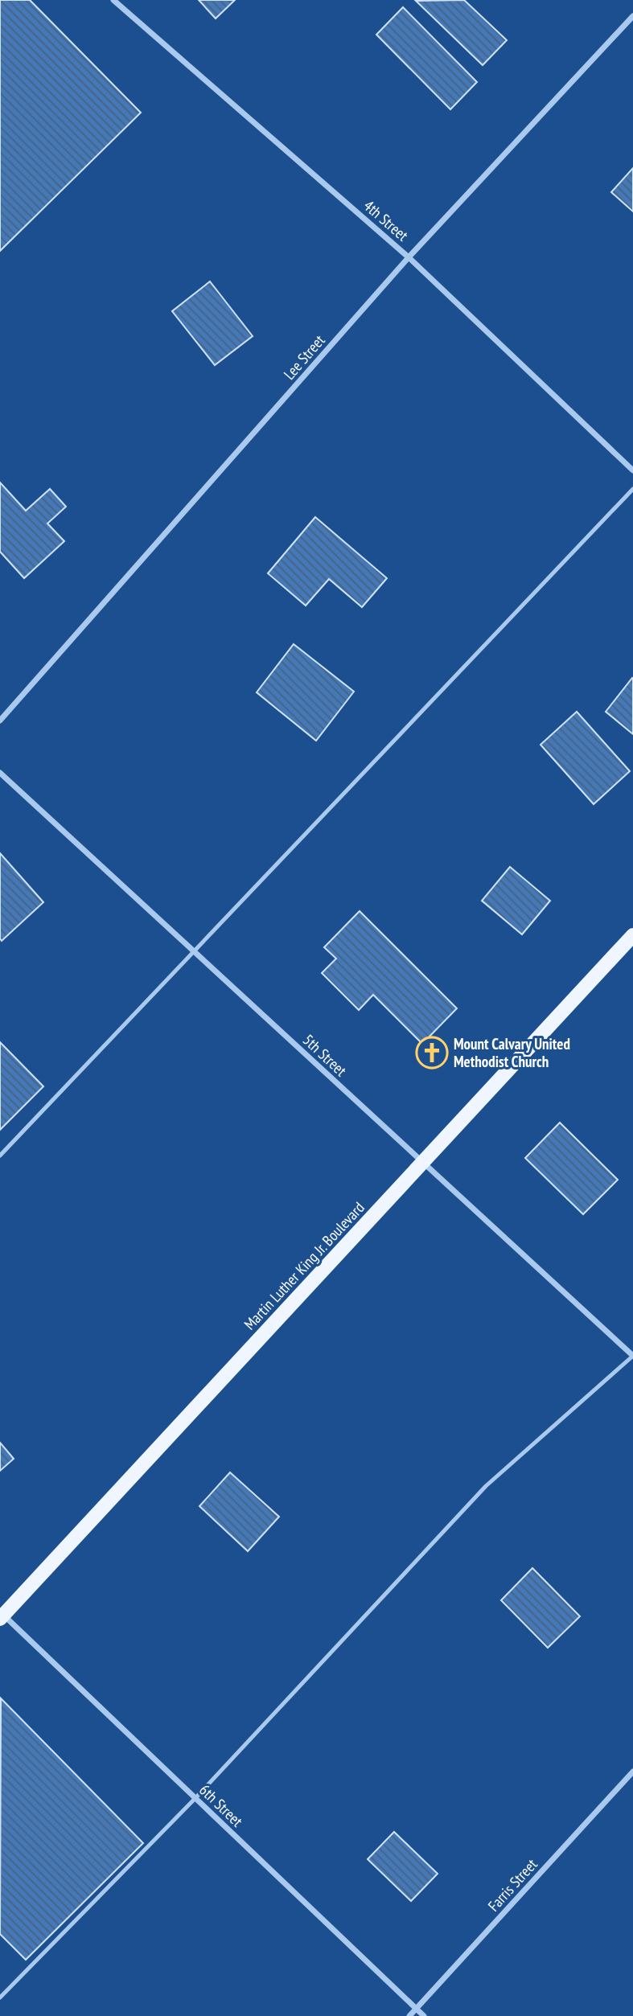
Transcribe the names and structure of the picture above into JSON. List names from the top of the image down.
{
  "streets": {
    "main road": ["Martin Luther King Jr. Boulevard"],
    "street": [
      "4th Street",
      "Lee Street",
      "5th Street",
      "6th Street",
      "Farris Street"
    ]
  },
  "crossings": [
    ["4th Street", "Lee Street"],
    ["5th Street", "Martin Luther King Jr. Boulevard"],
    ["Martin Luther King Jr. Boulevard", "6th Street"],
    ["6th Street", "Farris Street"]
  ],
  "places": {
    "church": ["Mount Calvary United Methodist Church"]
  }
}
